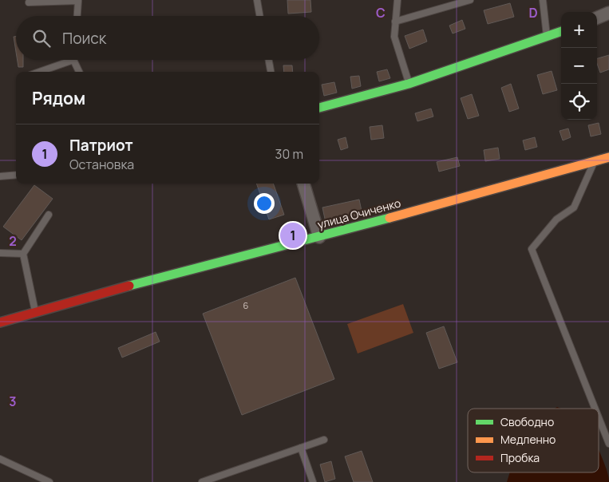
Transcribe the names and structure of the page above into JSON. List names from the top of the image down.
{
  "streets": {
    "street": ["улица Очиченко"]
  },
  "house_numbers": ["6"],
  "legend": ["Свободно", "Медленно", "Пробка"],
  "page": {
    "map_buttons": ["+", "−"],
    "search": "Поиск",
    "heading": "Рядом",
    "list": [
      {
        "mark": "1",
        "name": "Патриот",
        "note": "Остановка",
        "value": "30 m"
      }
    ],
    "pins": "1"
  },
  "grid": {
    "columns": ["C", "D"],
    "rows": ["2", "3"]
  }
}
